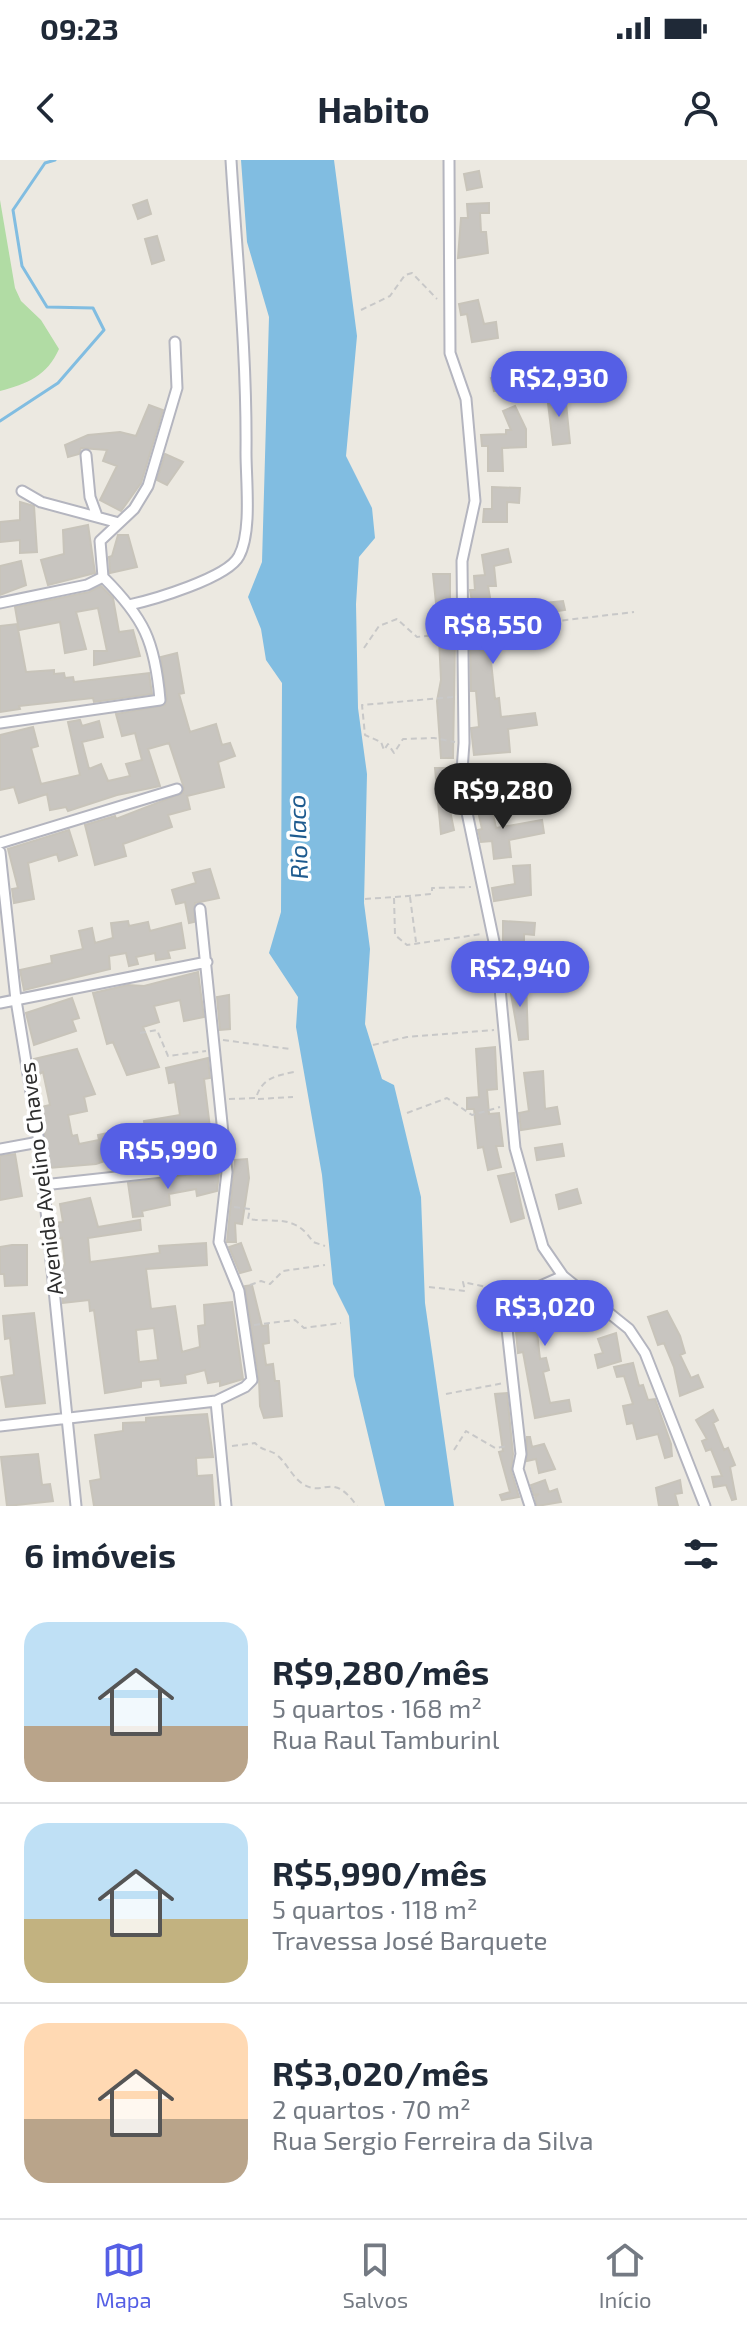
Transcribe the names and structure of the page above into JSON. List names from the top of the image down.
{
  "streets": {
    "street": ["Avenida Avelino Chaves"]
  },
  "water": ["Rio Iaco"],
  "page": {
    "status": "09:23",
    "header": "Habito",
    "price": [
      "R$2,930",
      "R$8,550",
      "R$9,280",
      "R$2,940",
      "R$5,990",
      "R$3,020"
    ],
    "heading": "6 imóveis",
    "list": [
      {
        "name": "R$9,280/mês",
        "note": "5 quartos · 168 m² · Rua Raul Tamburinl"
      },
      {
        "name": "R$5,990/mês",
        "note": "5 quartos · 118 m² · Travessa José Barquete"
      },
      {
        "name": "R$3,020/mês",
        "note": "2 quartos · 70 m² · Rua Sergio Ferreira da Silva"
      }
    ],
    "tabs": ["Mapa", "Salvos", "Início"]
  }
}
